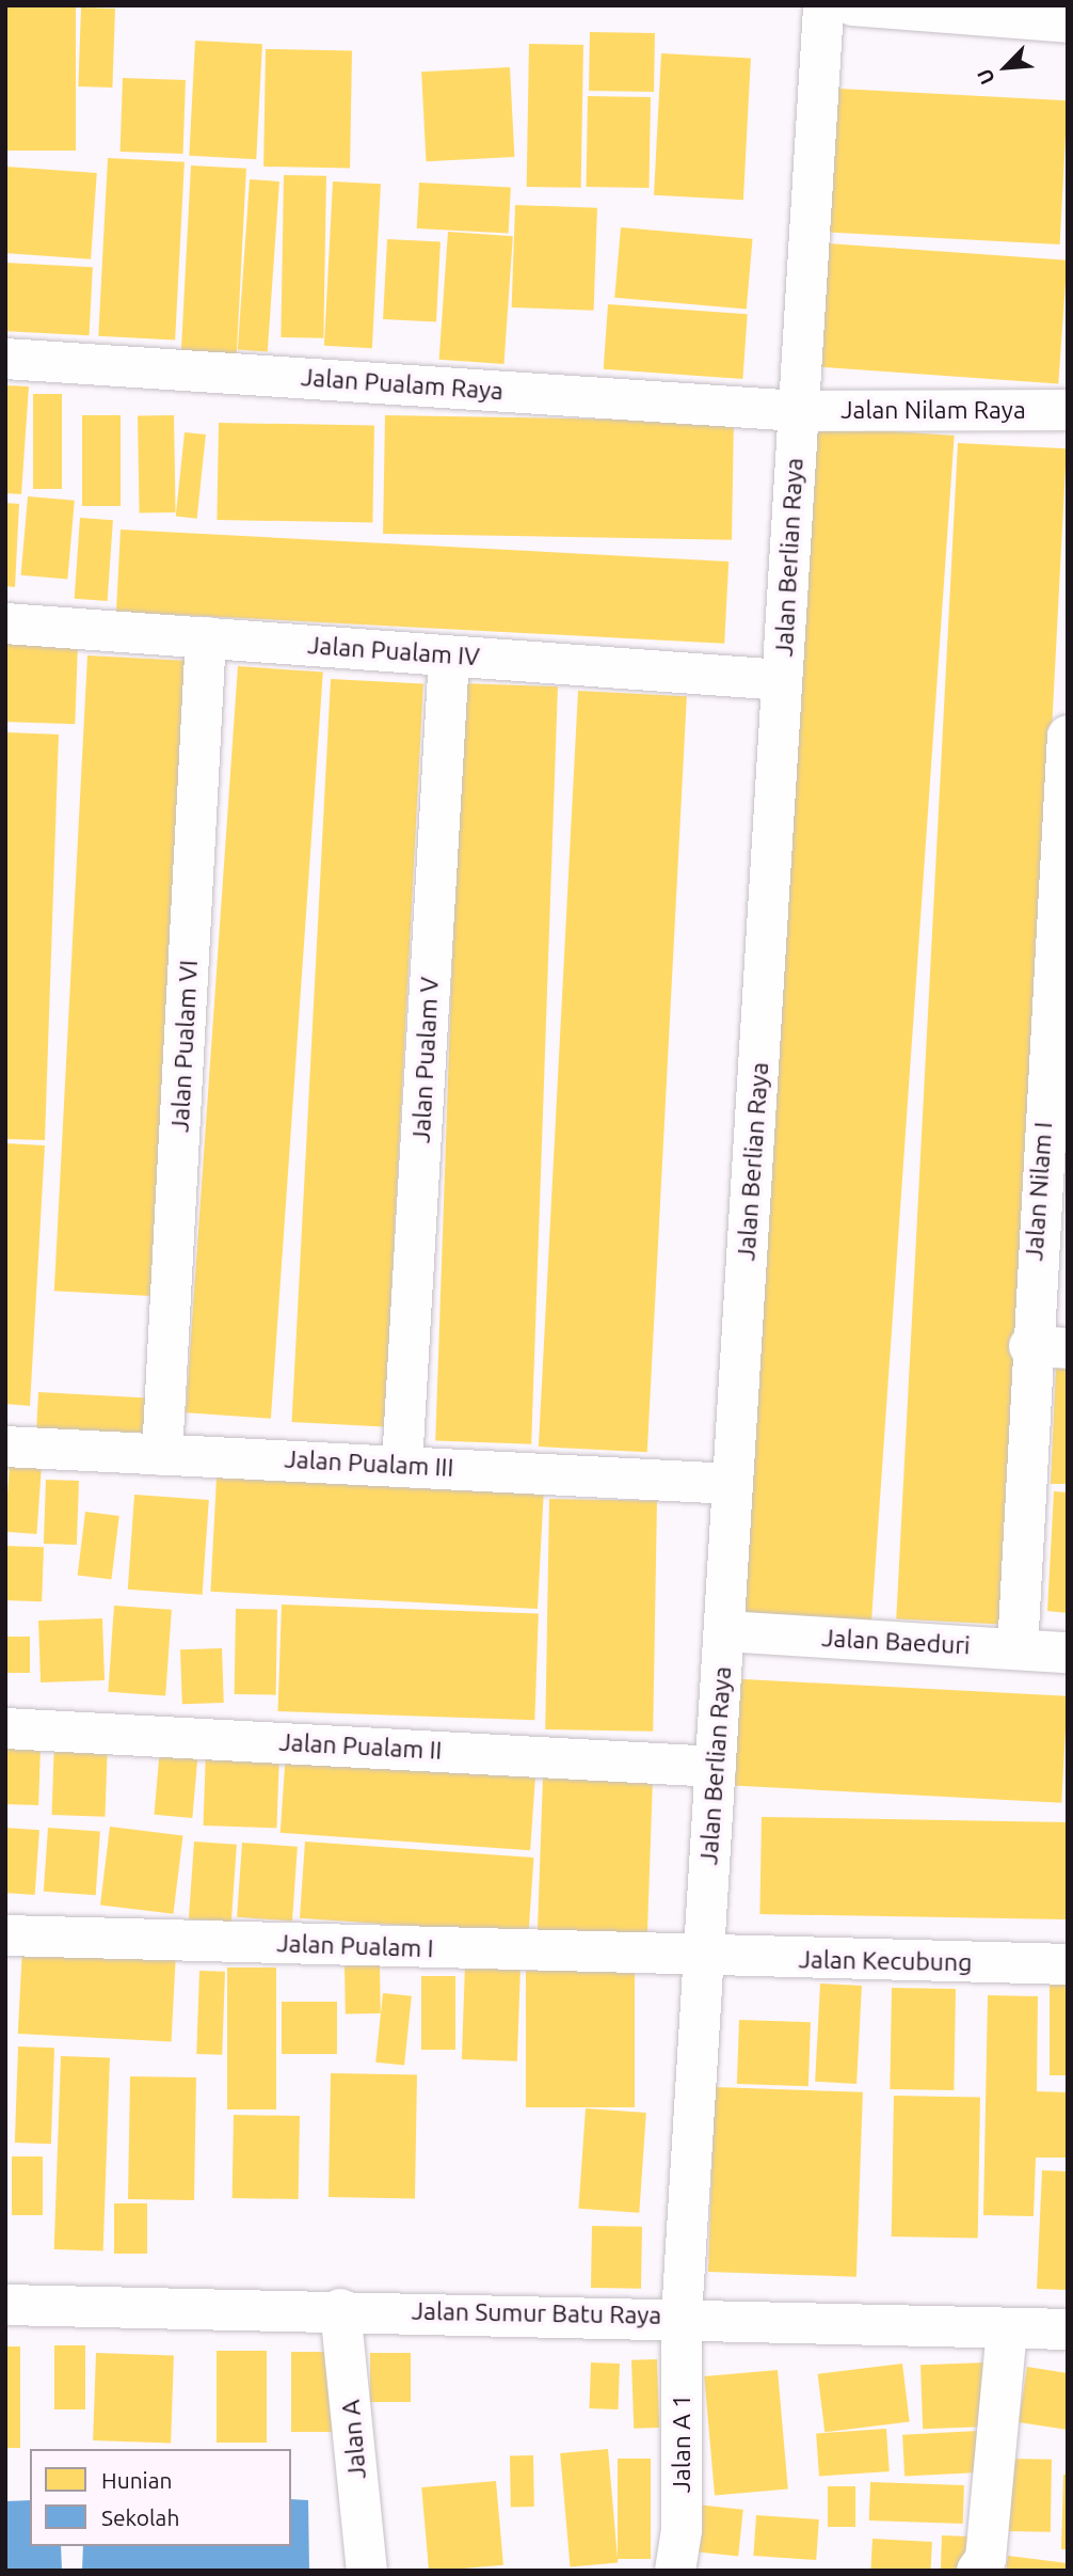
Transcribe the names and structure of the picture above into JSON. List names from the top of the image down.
{
  "streets": {
    "street": [
      "Jalan Pualam Raya",
      "Jalan Nilam Raya",
      "Jalan Berlian Raya",
      "Jalan Pualam IV",
      "Jalan Pualam VI",
      "Jalan Pualam V",
      "Jalan Nilam I",
      "Jalan Pualam III",
      "Jalan Baeduri",
      "Jalan Pualam II",
      "Jalan Pualam I",
      "Jalan Kecubung",
      "Jalan Sumur Batu Raya",
      "Jalan A",
      "Jalan A 1"
    ]
  },
  "crossings": [
    ["Jalan Pualam Raya", "Jalan Nilam Raya"],
    ["Jalan Pualam Raya", "Jalan Berlian Raya"],
    ["Jalan Nilam Raya", "Jalan Berlian Raya"],
    ["Jalan Berlian Raya", "Jalan Pualam IV"],
    ["Jalan Berlian Raya", "Jalan Pualam III"],
    ["Jalan Berlian Raya", "Jalan Baeduri"],
    ["Jalan Berlian Raya", "Jalan Pualam II"],
    ["Jalan Berlian Raya", "Jalan Pualam I"],
    ["Jalan Berlian Raya", "Jalan Kecubung"],
    ["Jalan Berlian Raya", "Jalan Sumur Batu Raya"],
    ["Jalan Berlian Raya", "Jalan A 1"],
    ["Jalan Pualam IV", "Jalan Pualam VI"],
    ["Jalan Pualam IV", "Jalan Pualam V"],
    ["Jalan Pualam VI", "Jalan Pualam III"],
    ["Jalan Pualam V", "Jalan Pualam III"],
    ["Jalan Nilam I", "Jalan Baeduri"],
    ["Jalan Pualam I", "Jalan Kecubung"],
    ["Jalan Sumur Batu Raya", "Jalan A"],
    ["Jalan Sumur Batu Raya", "Jalan A 1"]
  ],
  "legend": ["Hunian", "Sekolah"],
  "north": "bottom left"
}
